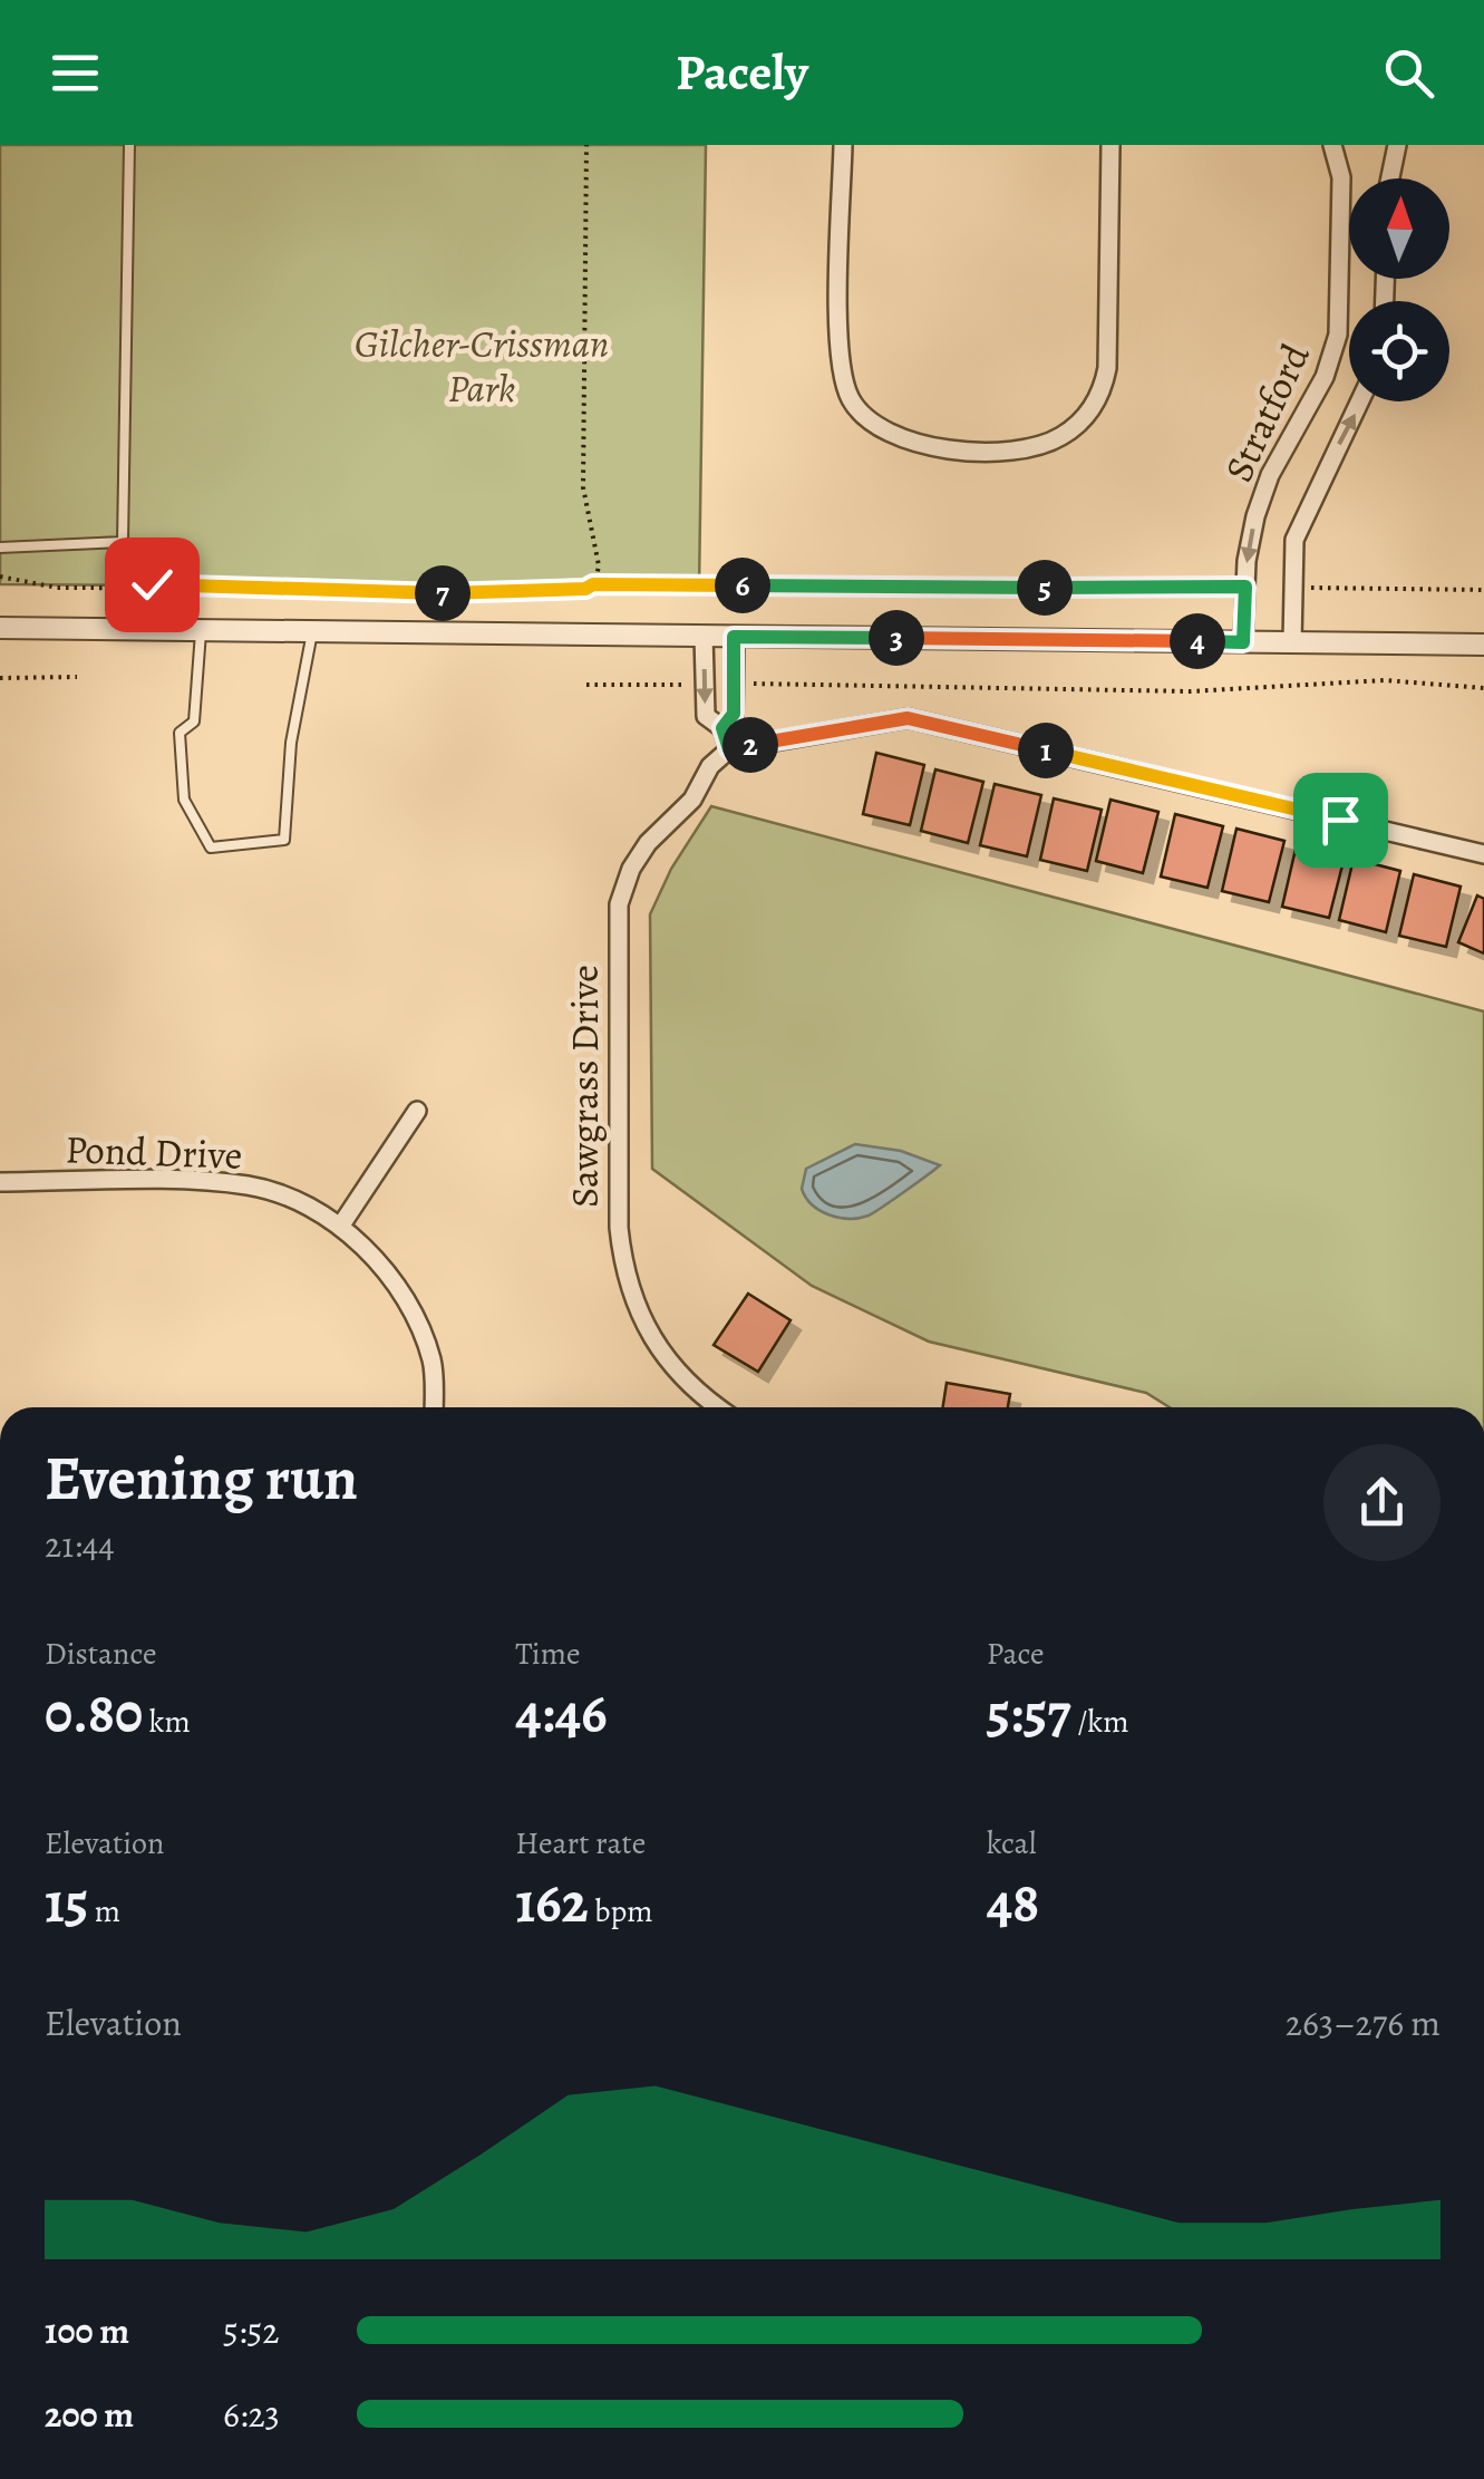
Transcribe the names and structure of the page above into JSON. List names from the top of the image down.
{
  "streets": {
    "street": ["Stratford", "Sawgrass Drive", "Pond Drive"]
  },
  "parks": ["Gilcher-Crissman Park"],
  "north": "top",
  "page": {
    "header": "Pacely",
    "pins": [
      "6",
      "5",
      "7",
      "3",
      "4",
      "2",
      "1"
    ],
    "heading": ["Evening run", "21:44"],
    "stats": [
      ["Distance", "0.80 km"],
      ["Time", "4:46"],
      ["Pace", "5:57 /km"],
      ["Elevation", "15 m"],
      ["Heart rate", "162 bpm"],
      ["kcal", "48"]
    ],
    "chart": ["Elevation", "263–276 m"],
    "list": [
      {
        "name": "100 m",
        "note": "5:52"
      },
      {
        "name": "200 m",
        "note": "6:23"
      }
    ]
  }
}
